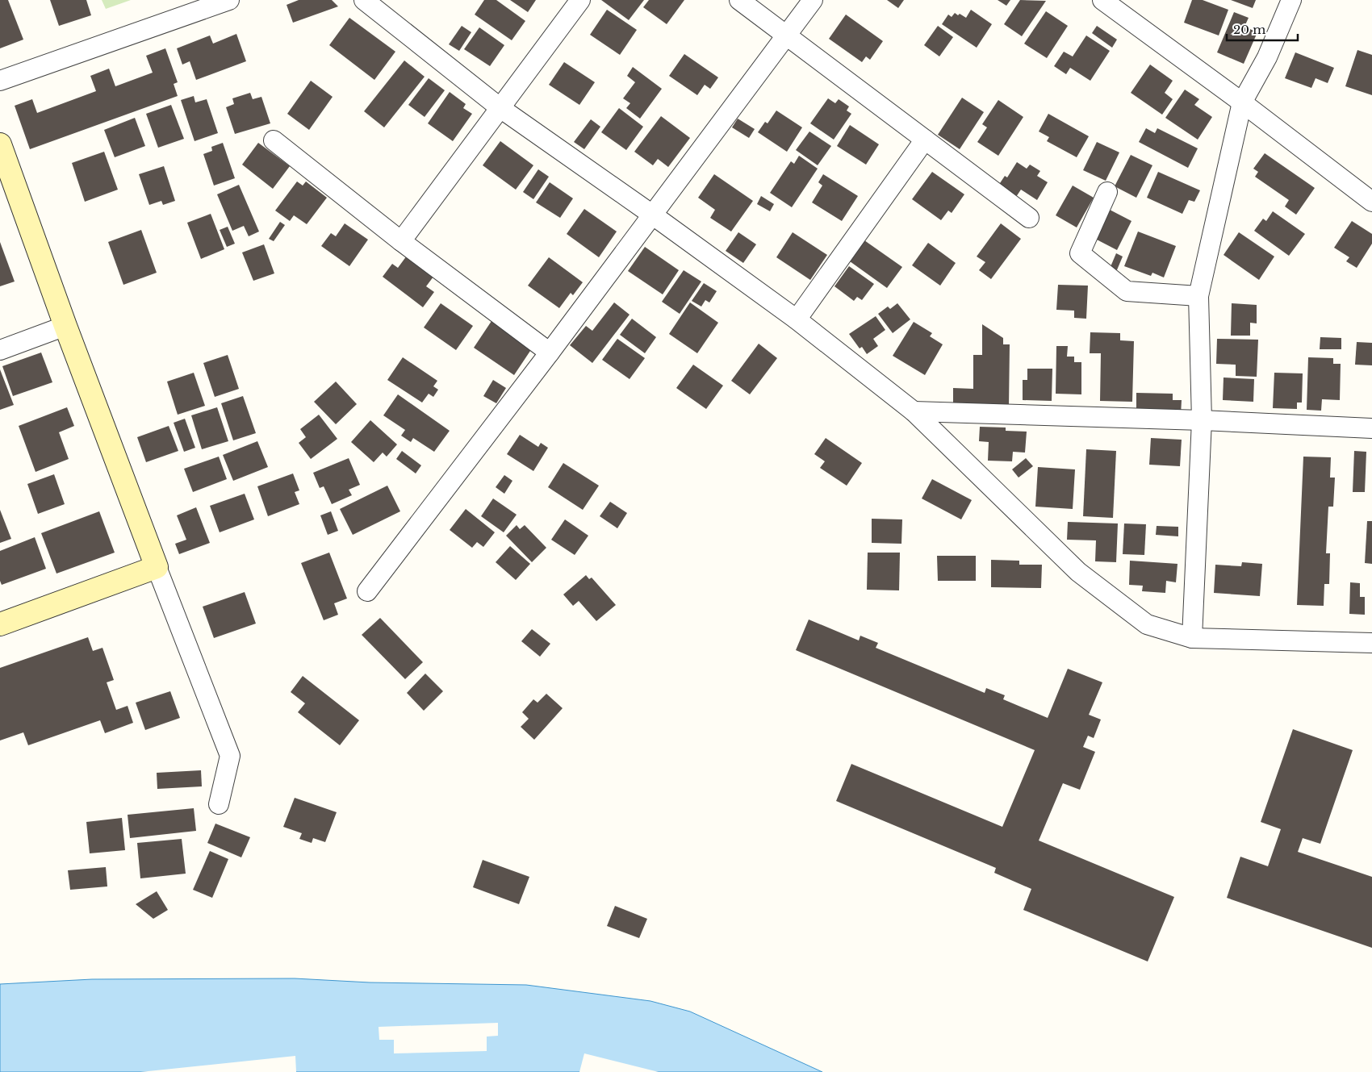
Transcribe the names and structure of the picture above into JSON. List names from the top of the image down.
{
  "scale_bar": "20 m"
}
